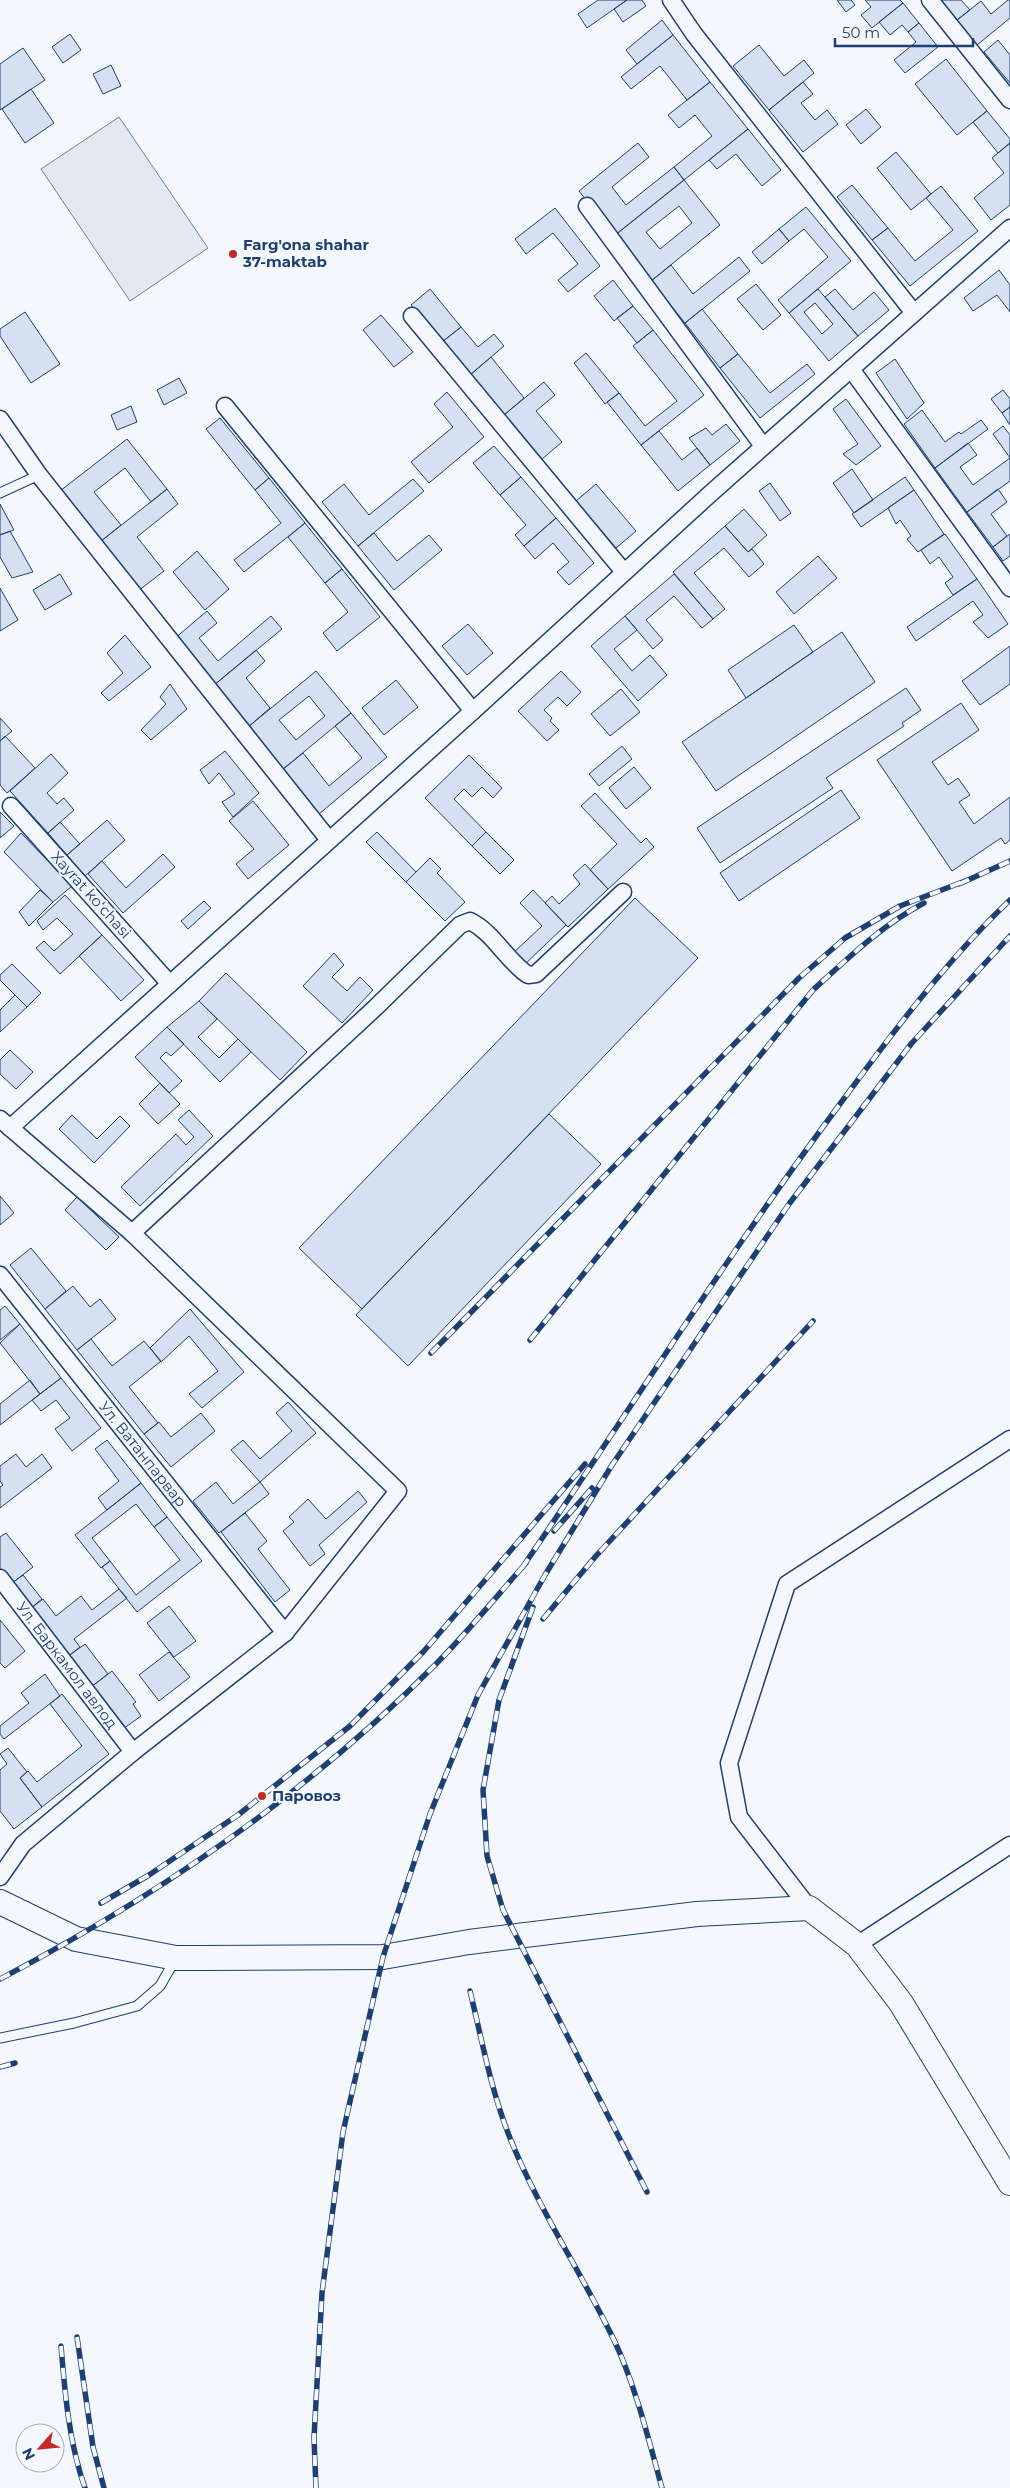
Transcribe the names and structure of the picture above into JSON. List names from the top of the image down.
{
  "streets": {
    "street": ["Xayrat koʻchasi", "Ул. Ватанпарвар", "Ул. Баркамол авлод"]
  },
  "places": ["Farg'ona shahar 37-maktab", "Паровоз"],
  "scale_bar": "50 m",
  "north": "bottom left"
}
